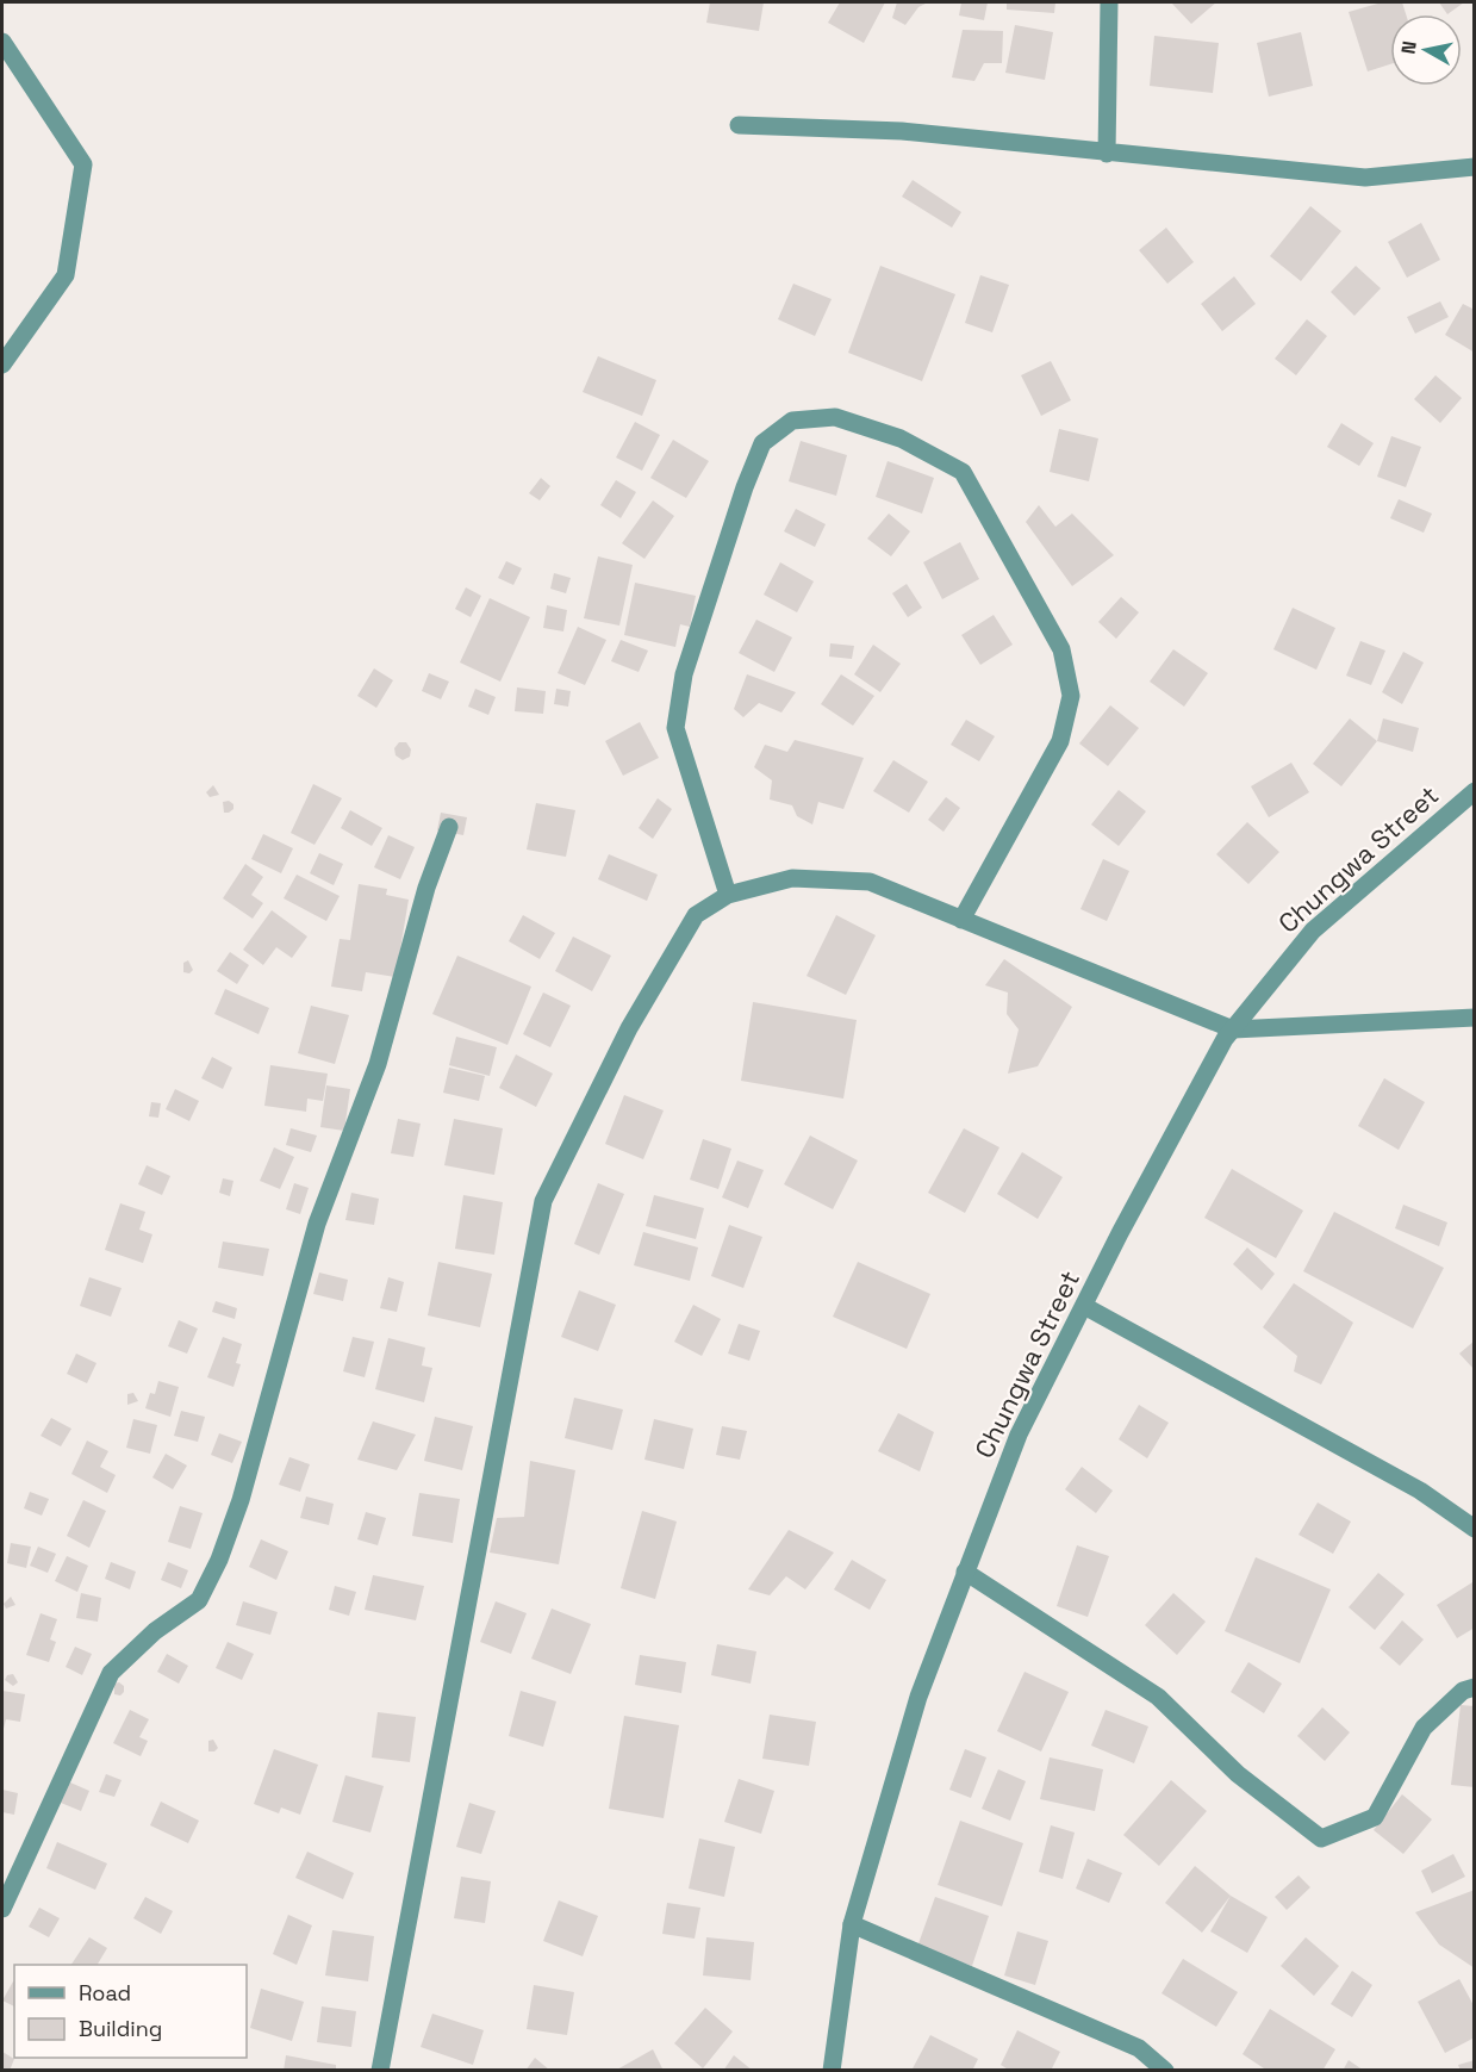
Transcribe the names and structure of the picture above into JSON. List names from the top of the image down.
{
  "streets": {
    "street": ["Chungwa Street"]
  },
  "legend": ["Road", "Building"],
  "north": "left"
}
